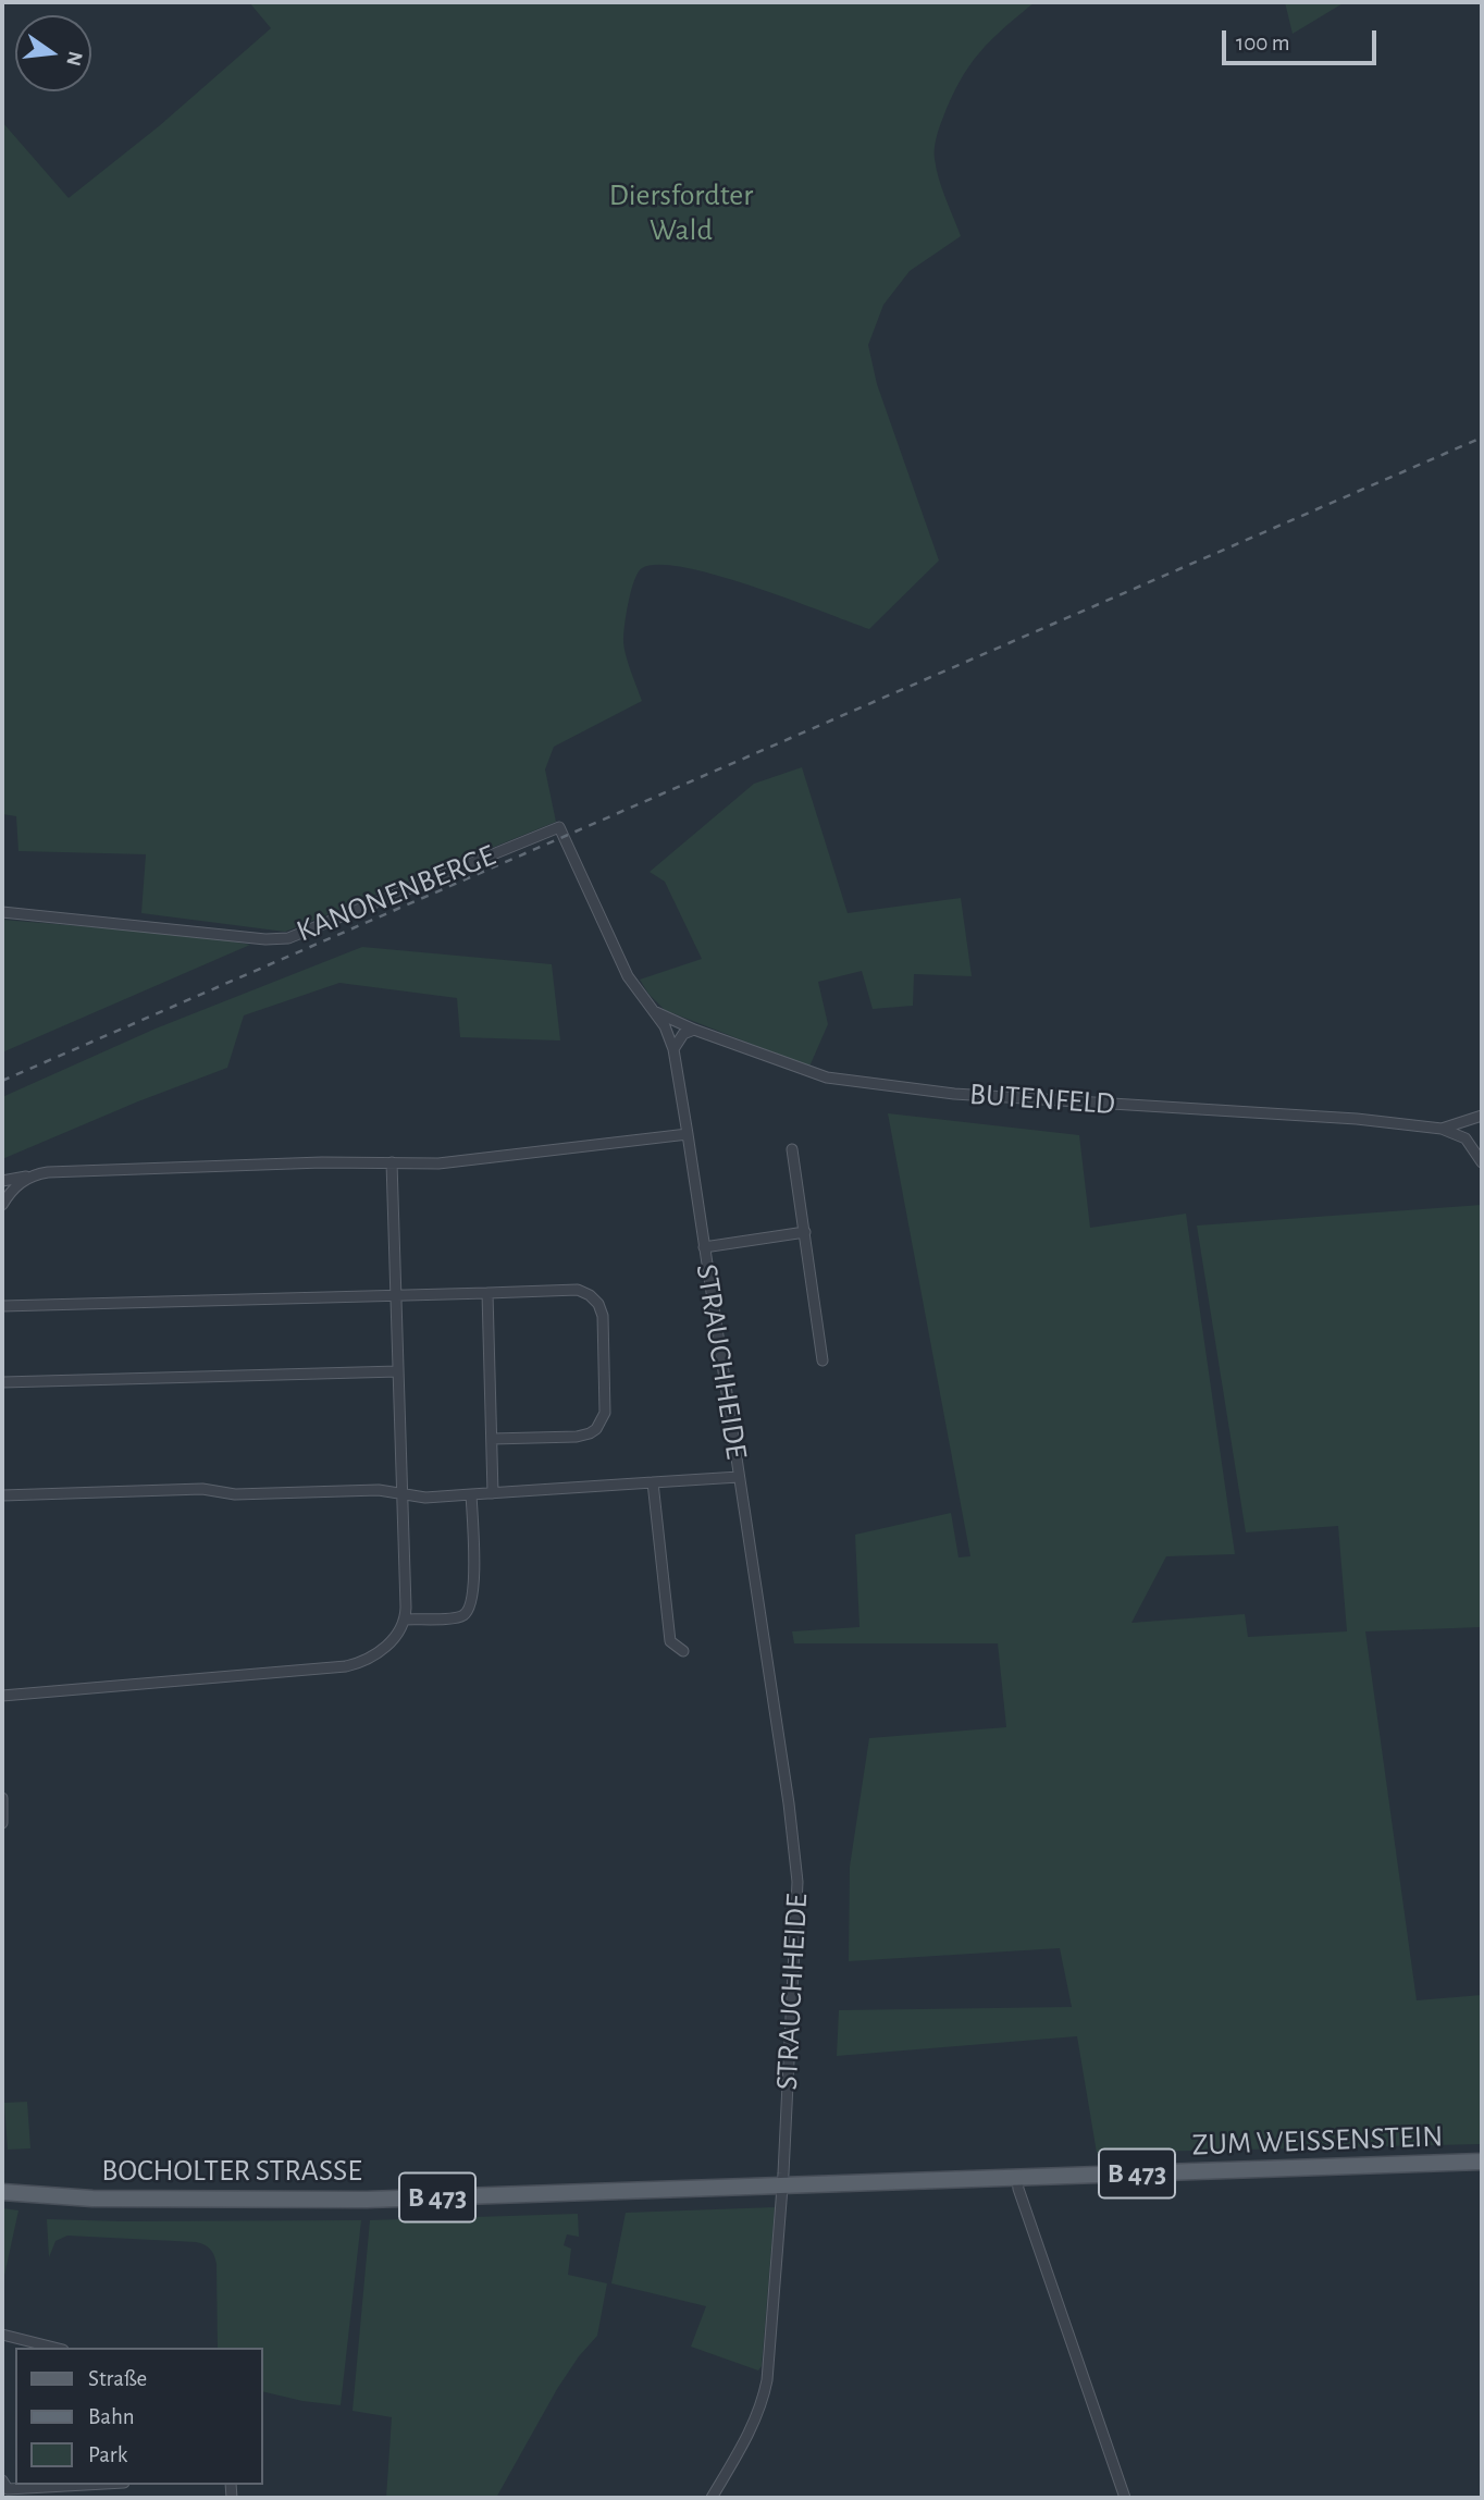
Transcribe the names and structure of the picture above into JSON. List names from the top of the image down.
{
  "streets": {
    "main road": ["ZUM WEISSENSTEIN", "BOCHOLTER STRASSE", "B 473"],
    "street": ["KANONENBERGE", "BUTENFELD", "STRAUCHHEIDE"]
  },
  "crossings": [
    ["KANONENBERGE", "STRAUCHHEIDE"],
    ["BUTENFELD", "STRAUCHHEIDE"],
    ["STRAUCHHEIDE", "ZUM WEISSENSTEIN"],
    ["STRAUCHHEIDE", "BOCHOLTER STRASSE"],
    ["ZUM WEISSENSTEIN", "BOCHOLTER STRASSE"]
  ],
  "parks": ["Diersfordter Wald"],
  "legend": ["Straße", "Bahn", "Park"],
  "scale_bar": "100 m",
  "north": "right"
}
